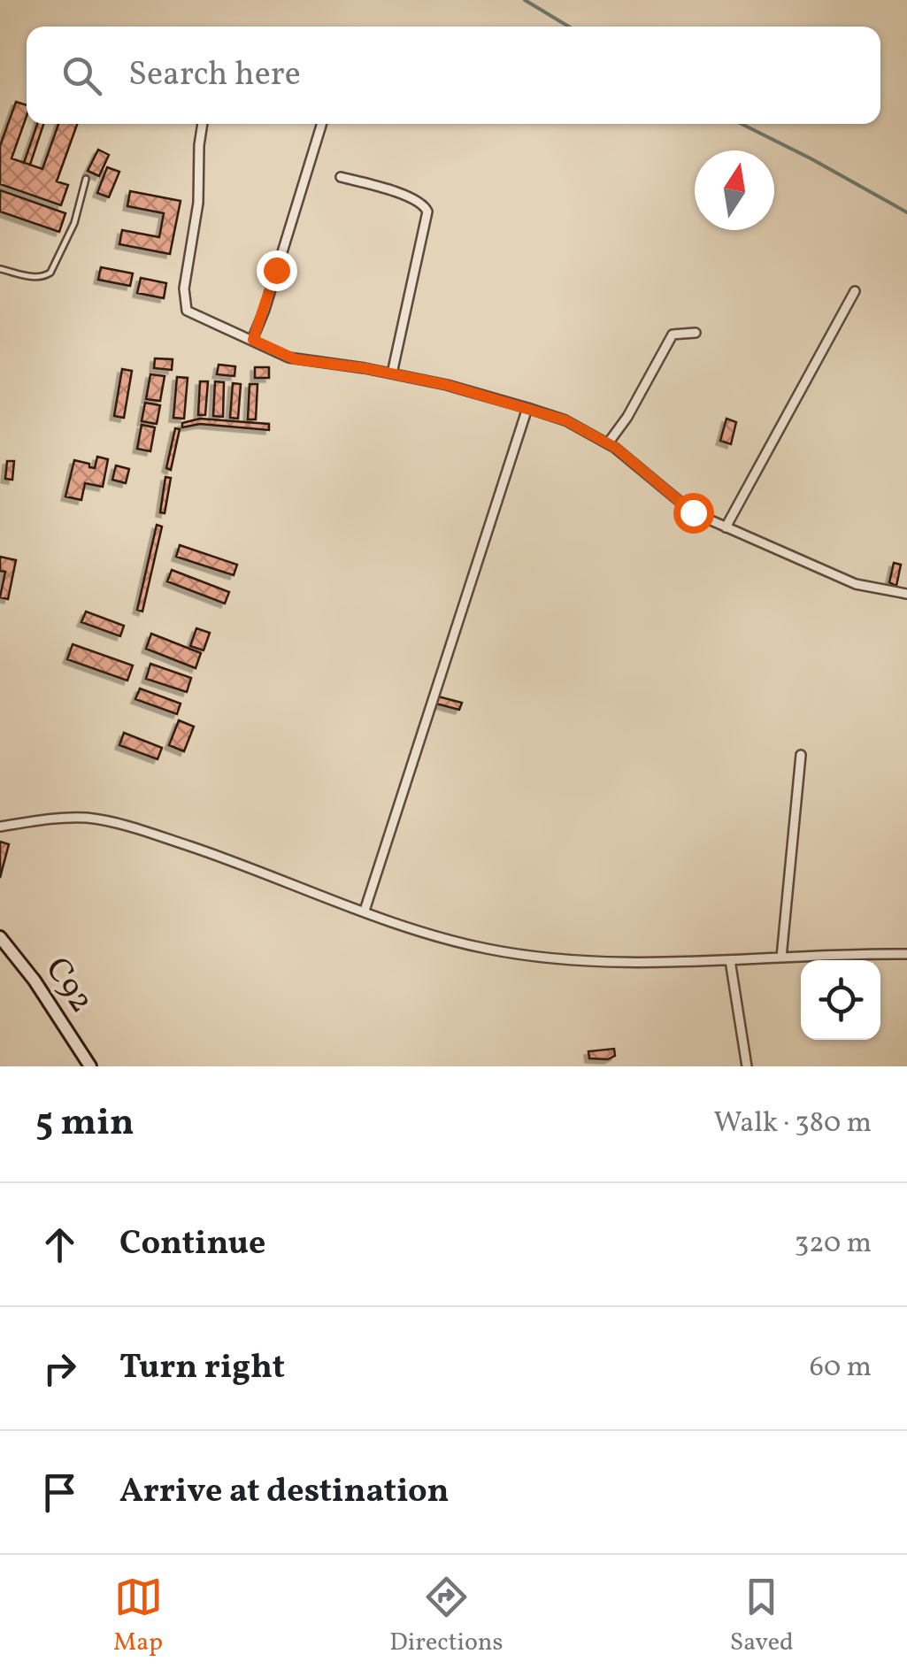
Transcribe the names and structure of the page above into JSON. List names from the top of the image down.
{
  "streets": {
    "main road": ["C92"]
  },
  "north": "top",
  "page": {
    "search": "Search here",
    "heading": ["5 min", "Walk · 380 m"],
    "list": [
      ["Continue", "320 m"],
      ["Turn right", "60 m"],
      "Arrive at destination"
    ],
    "nav": ["Map", "Directions", "Saved"]
  }
}
